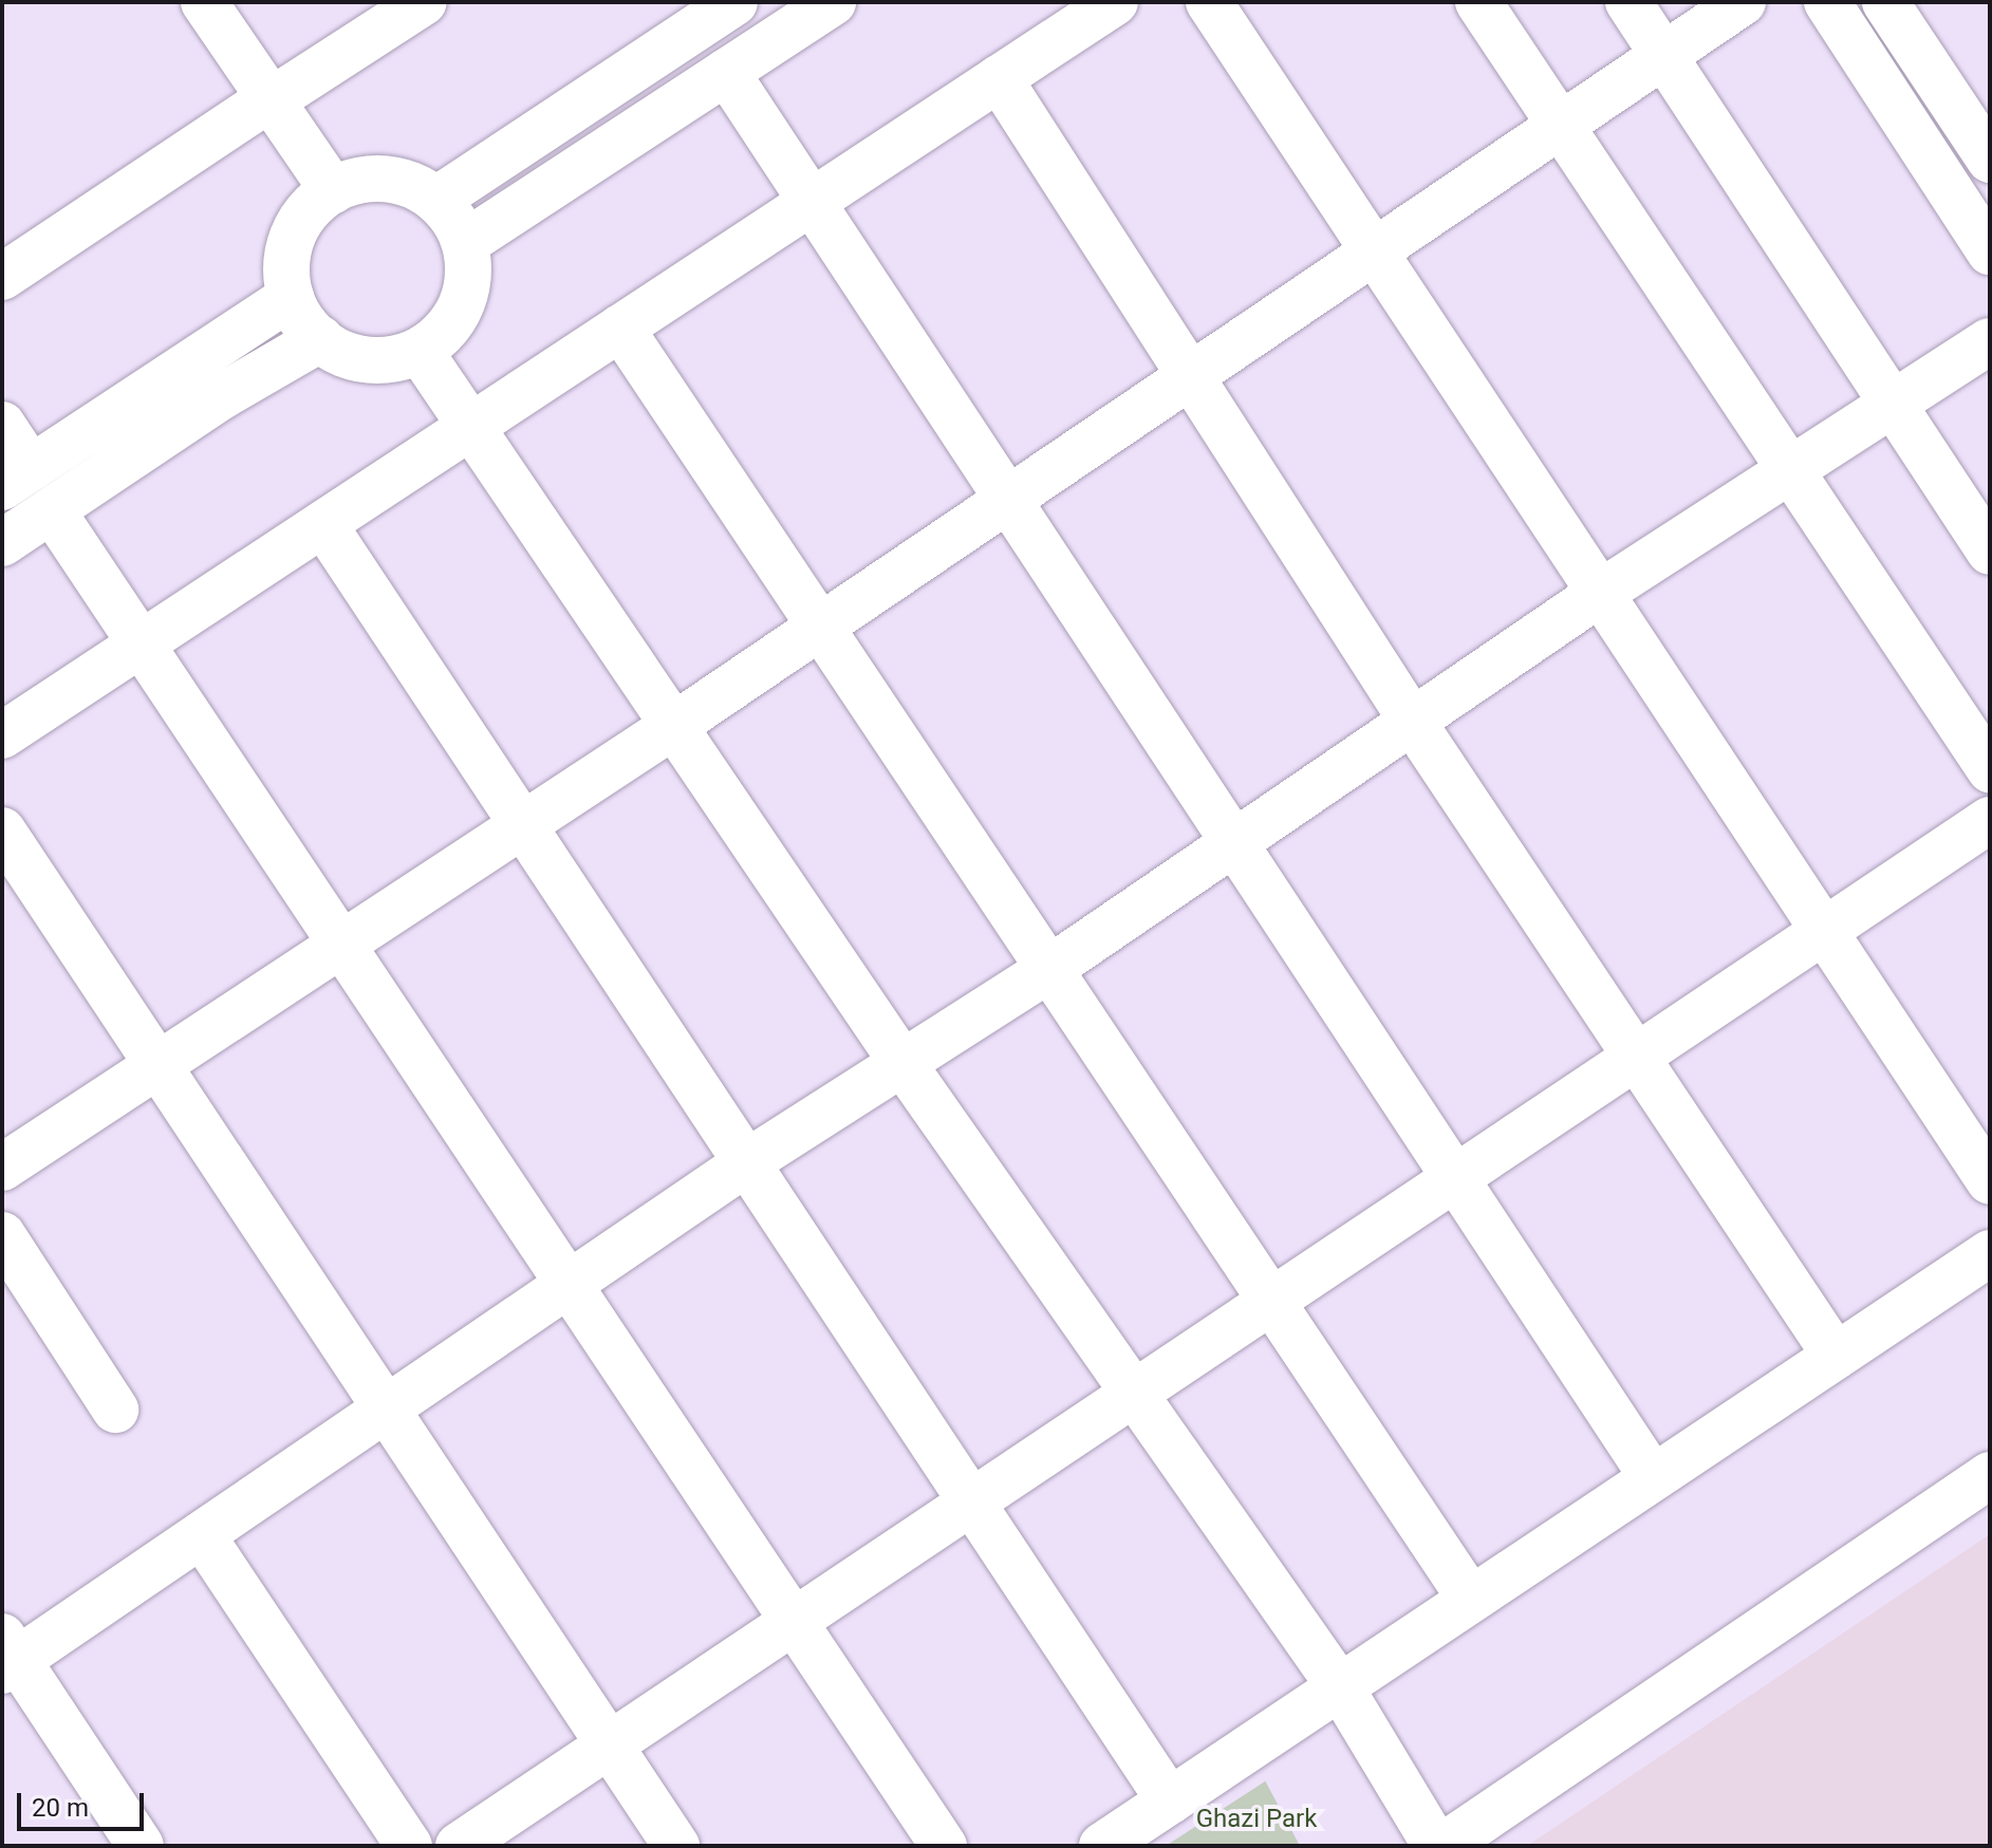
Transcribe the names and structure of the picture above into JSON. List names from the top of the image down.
{
  "parks": ["Ghazi Park"],
  "scale_bar": "20 m"
}
